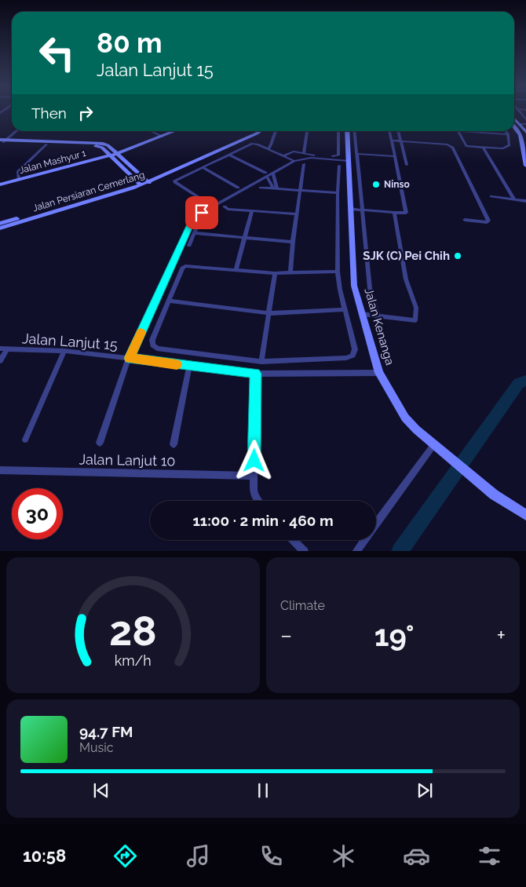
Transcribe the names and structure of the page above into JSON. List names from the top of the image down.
{
  "streets": {
    "street": [
      "Jalan Mashyur 1",
      "Jalan Persiaran Cemerlang",
      "Jalan Kenanga",
      "Jalan Lanjut 15",
      "Jalan Lanjut 10"
    ]
  },
  "crossings": [
    ["Jalan Kenanga", "Jalan Lanjut 15"]
  ],
  "places": ["Ninso", "SJK (C) Pei Chih"],
  "page": {
    "turn": ["80 m", "Jalan Lanjut 15"],
    "then": "Then",
    "limit": "30",
    "trip": "11:00 · 2 min · 460 m",
    "tile": "Climate",
    "heat": ["−", "19°", "+"],
    "song": ["94.7 FM", "Music"],
    "tabs": "10:58",
    "gauge": ["28", "km/h"]
  }
}
